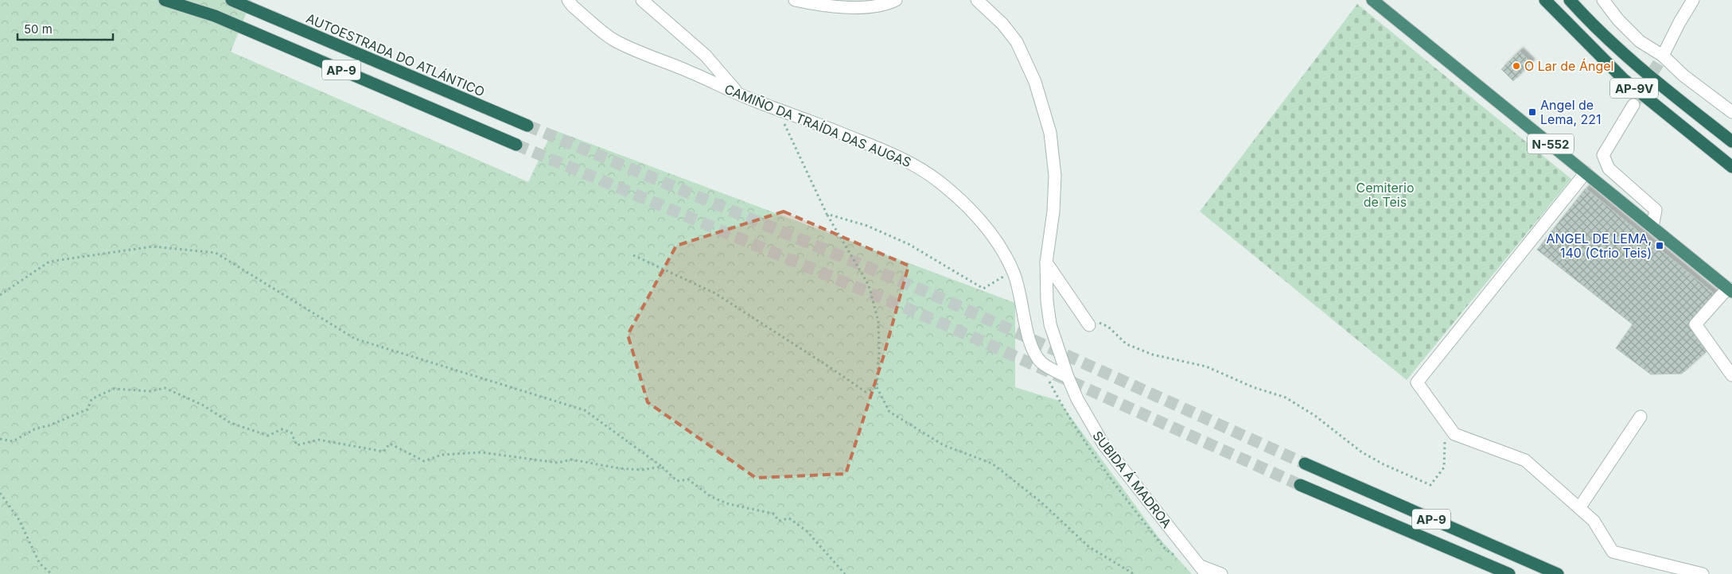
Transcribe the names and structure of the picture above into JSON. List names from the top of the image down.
{
  "streets": {
    "highway": [
      "AUTOESTRADA DO ATLÁNTICO",
      "AP-9",
      "AP-9V",
      "N-552"
    ],
    "street": ["CAMIÑO DA TRAÍDA DAS AUGAS", "SUBIDA Á MADROA"]
  },
  "crossings": [
    ["CAMIÑO DA TRAÍDA DAS AUGAS", "SUBIDA Á MADROA"]
  ],
  "parks": ["Cemiterio de Teis"],
  "places": {
    "other": ["O Lar de Ángel"],
    "transit": ["Angel de Lema, 221", "ANGEL DE LEMA, 140 (Ctrio Teis)"]
  },
  "scale_bar": "50 m"
}
